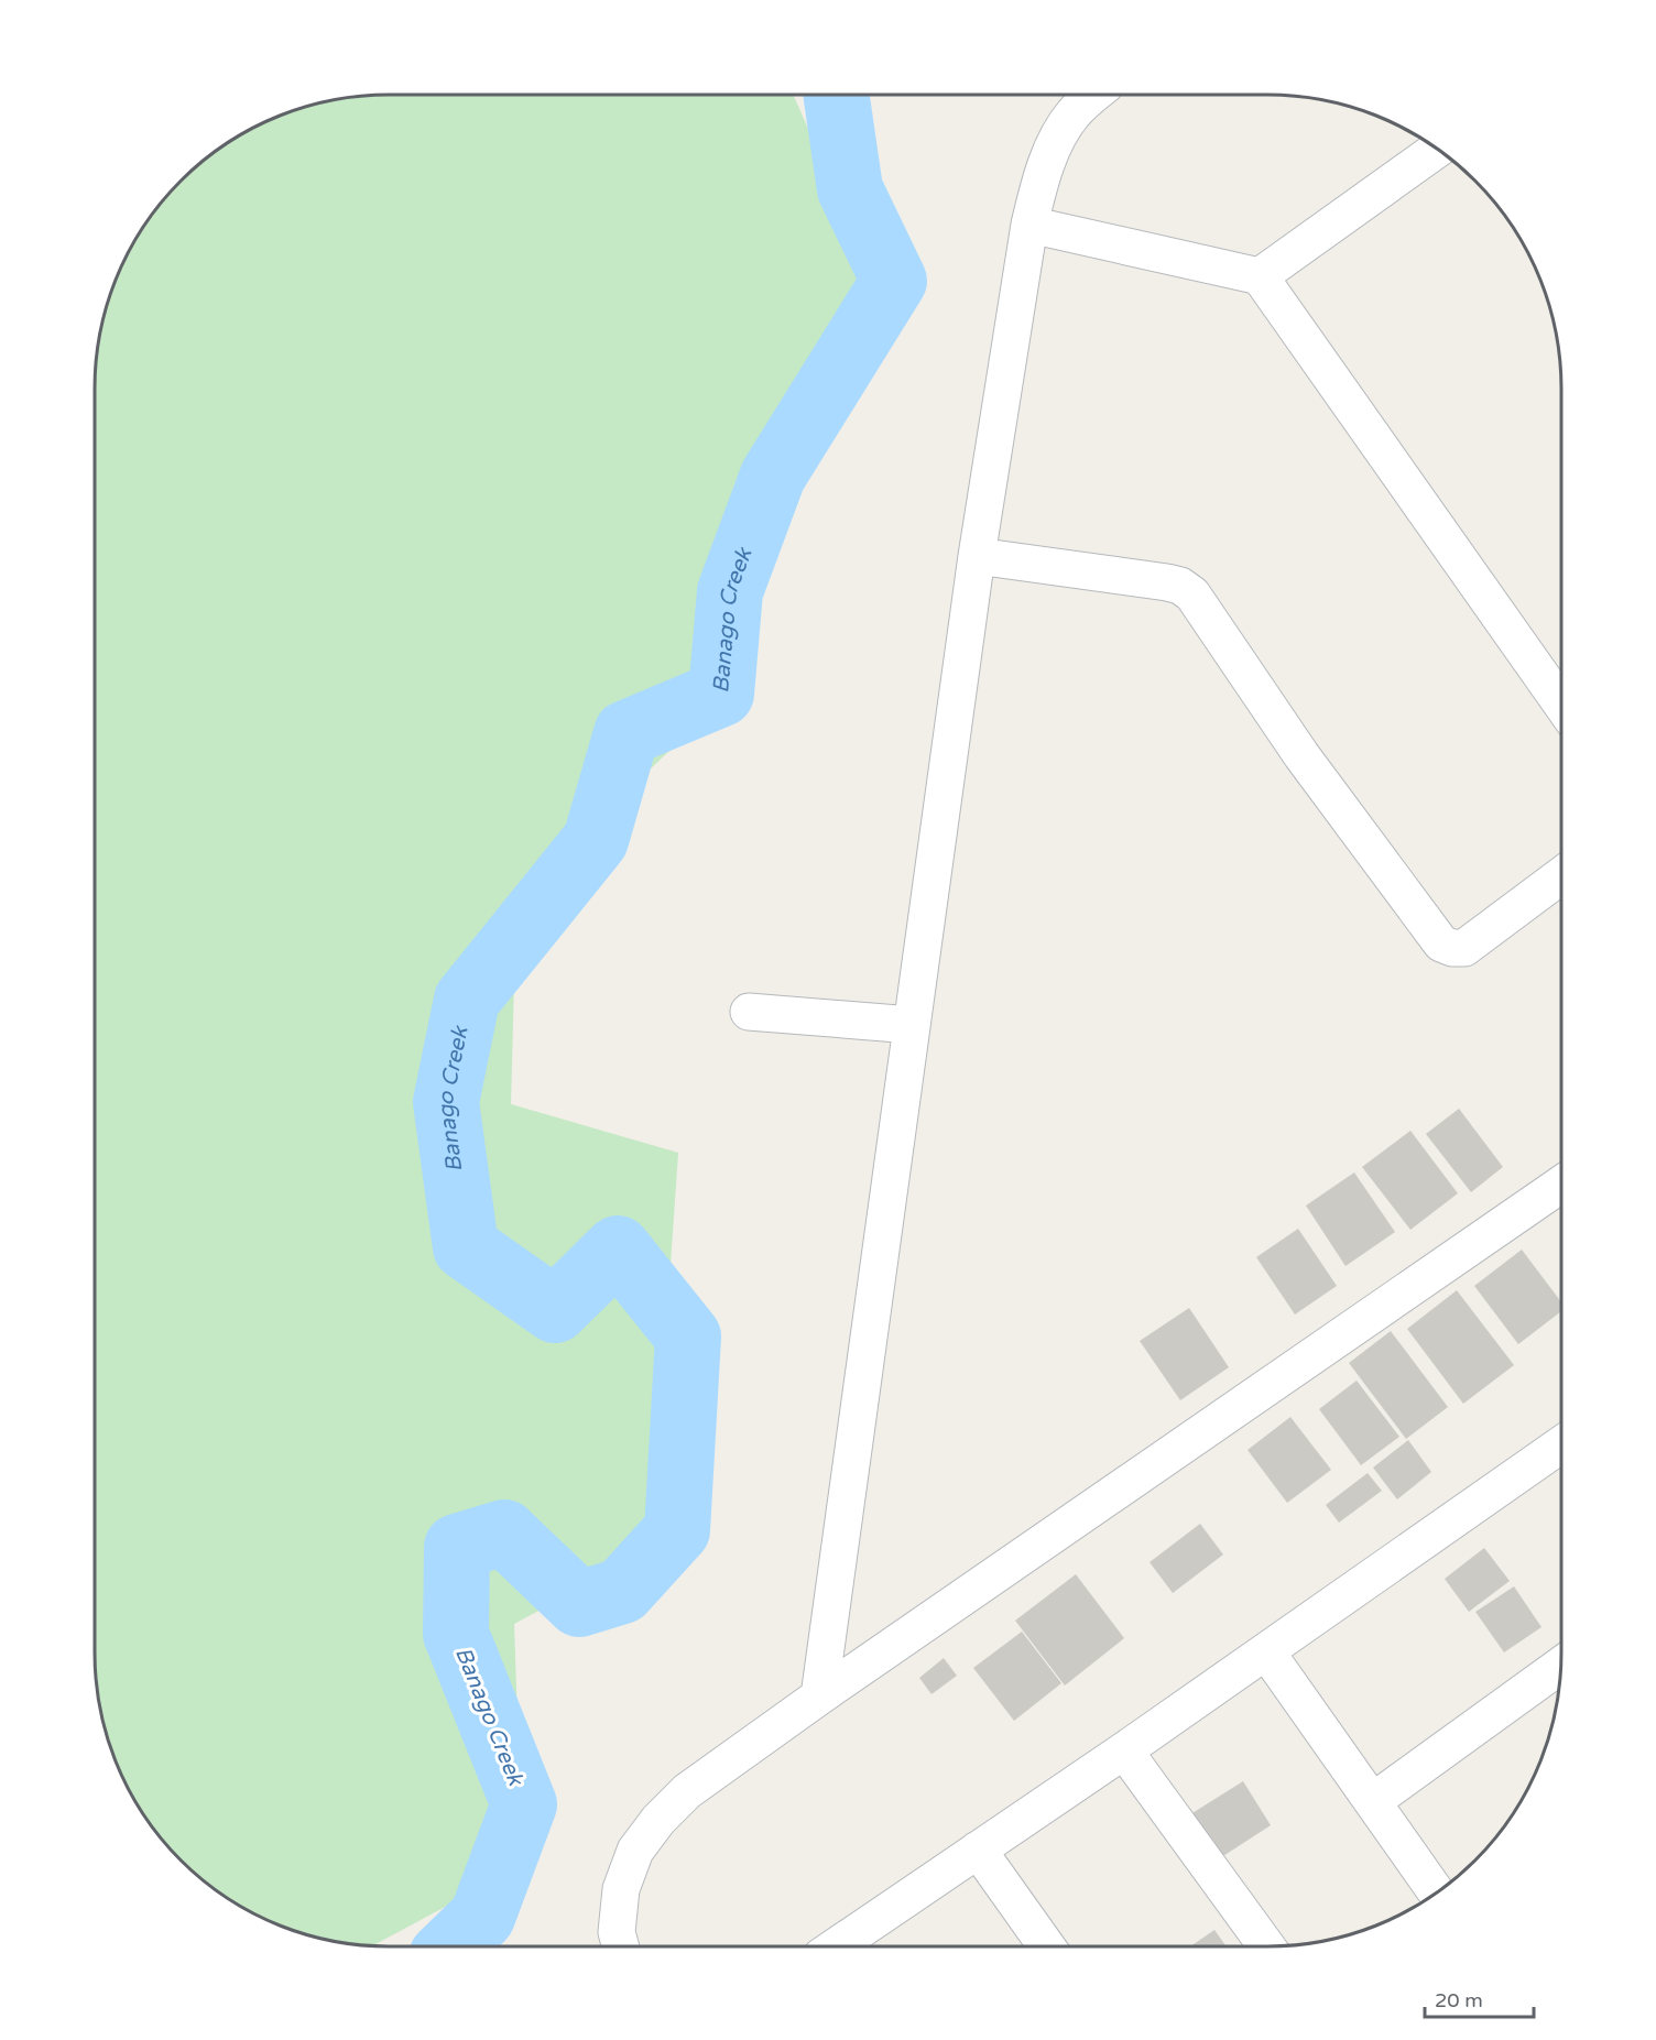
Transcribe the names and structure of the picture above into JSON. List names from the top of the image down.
{
  "water": ["Banago Creek"],
  "scale_bar": "20 m"
}
